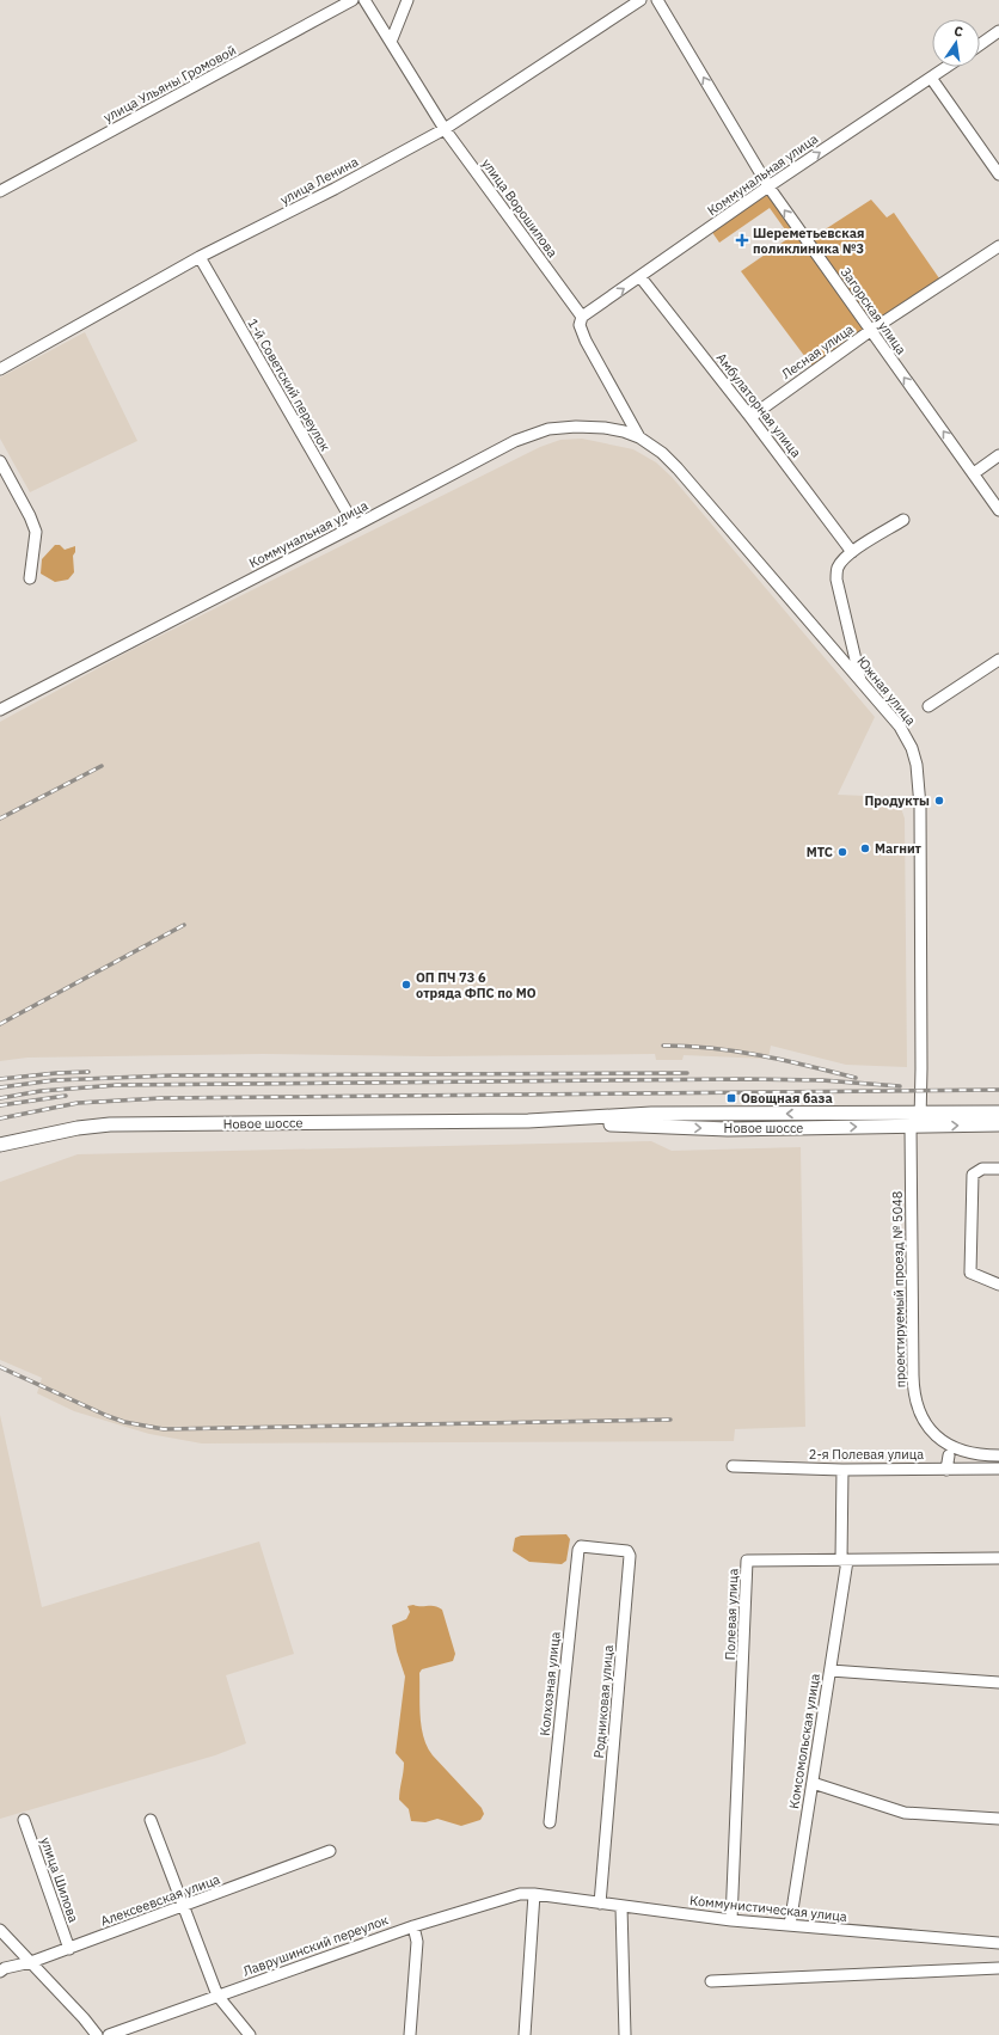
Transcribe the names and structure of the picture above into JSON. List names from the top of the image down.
{
  "streets": {
    "main road": ["Новое шоссе"],
    "street": [
      "улица Ульяны Громовой",
      "Коммунальная улица",
      "улица Ленина",
      "улица Ворошилова",
      "Загорская улица",
      "Лесная улица",
      "1-й Советский переулок",
      "Амбулаторная улица",
      "Южная улица",
      "проектируемый проезд № 5048",
      "2-я Полевая улица",
      "Полевая улица",
      "Колхозная улица",
      "Родниковая улица",
      "Комсомольская улица",
      "улица Шилова",
      "Алексеевская улица",
      "Коммунистическая улица",
      "Лаврушинский переулок"
    ]
  },
  "crossings": [
    ["Коммунальная улица", "улица Ворошилова"],
    ["Коммунальная улица", "Загорская улица"],
    ["Коммунальная улица", "1-й Советский переулок"],
    ["Коммунальная улица", "Амбулаторная улица"],
    ["Коммунальная улица", "Южная улица"],
    ["улица Ленина", "улица Ворошилова"],
    ["улица Ленина", "1-й Советский переулок"],
    ["улица Ворошилова", "Южная улица"],
    ["Загорская улица", "Лесная улица"],
    ["Лесная улица", "Амбулаторная улица"],
    ["Южная улица", "Новое шоссе"],
    ["Южная улица", "проектируемый проезд № 5048"],
    ["Новое шоссе", "проектируемый проезд № 5048"],
    ["2-я Полевая улица", "Комсомольская улица"],
    ["Полевая улица", "Комсомольская улица"],
    ["Полевая улица", "Коммунистическая улица"],
    ["Колхозная улица", "Родниковая улица"],
    ["Родниковая улица", "Коммунистическая улица"],
    ["Комсомольская улица", "Коммунистическая улица"],
    ["улица Шилова", "Алексеевская улица"],
    ["Коммунистическая улица", "Лаврушинский переулок"]
  ],
  "one_way": ["Загорская улица"],
  "places": {
    "health": ["Шереметьевская поликлиника №3"],
    "other": [
      "Продукты",
      "Магнит",
      "МТС",
      "ОП ПЧ 73 6 отряда ФПС по МО"
    ],
    "transit": ["Овощная база"]
  },
  "north": "top"
}
